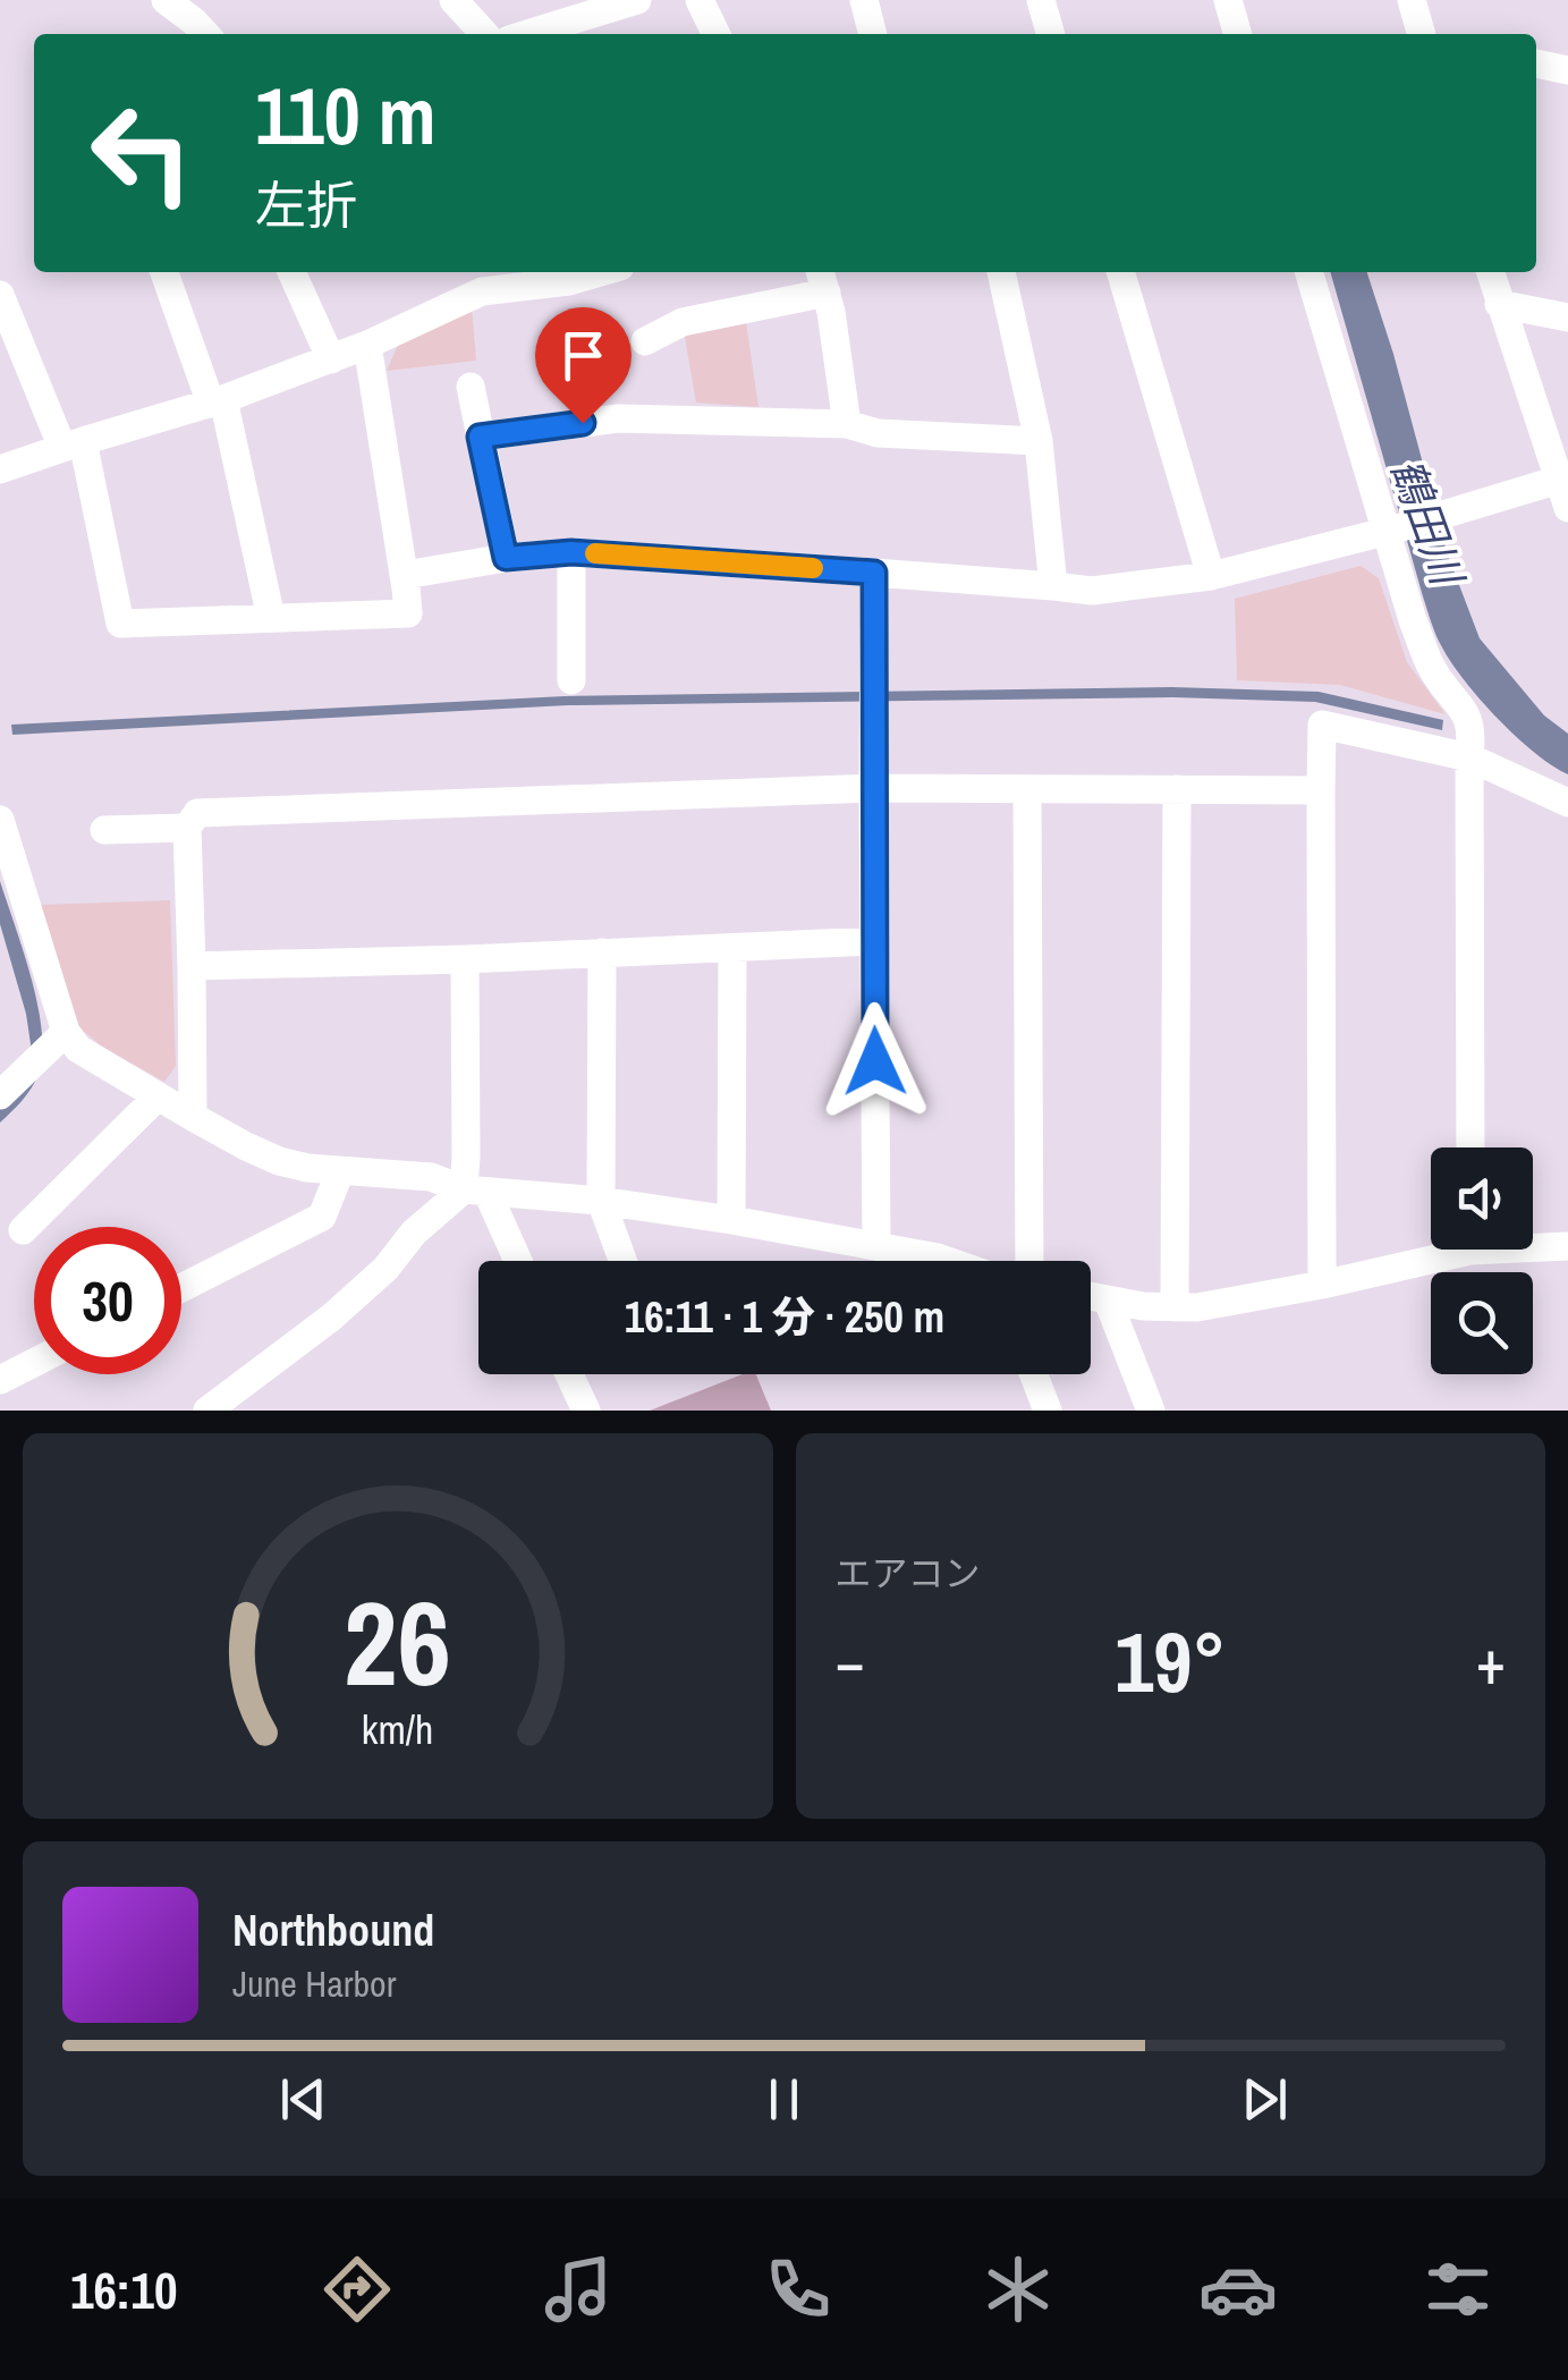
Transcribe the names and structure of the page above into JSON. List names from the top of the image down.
{
  "water": ["鶴田川"],
  "page": {
    "turn": ["110 m", "左折"],
    "limit": "30",
    "trip": "16:11 · 1 分 · 250 m",
    "tile": "エアコン",
    "heat": ["−", "19°", "+"],
    "song": ["Northbound", "June Harbor"],
    "tabs": "16:10",
    "gauge": ["26", "km/h"]
  }
}
